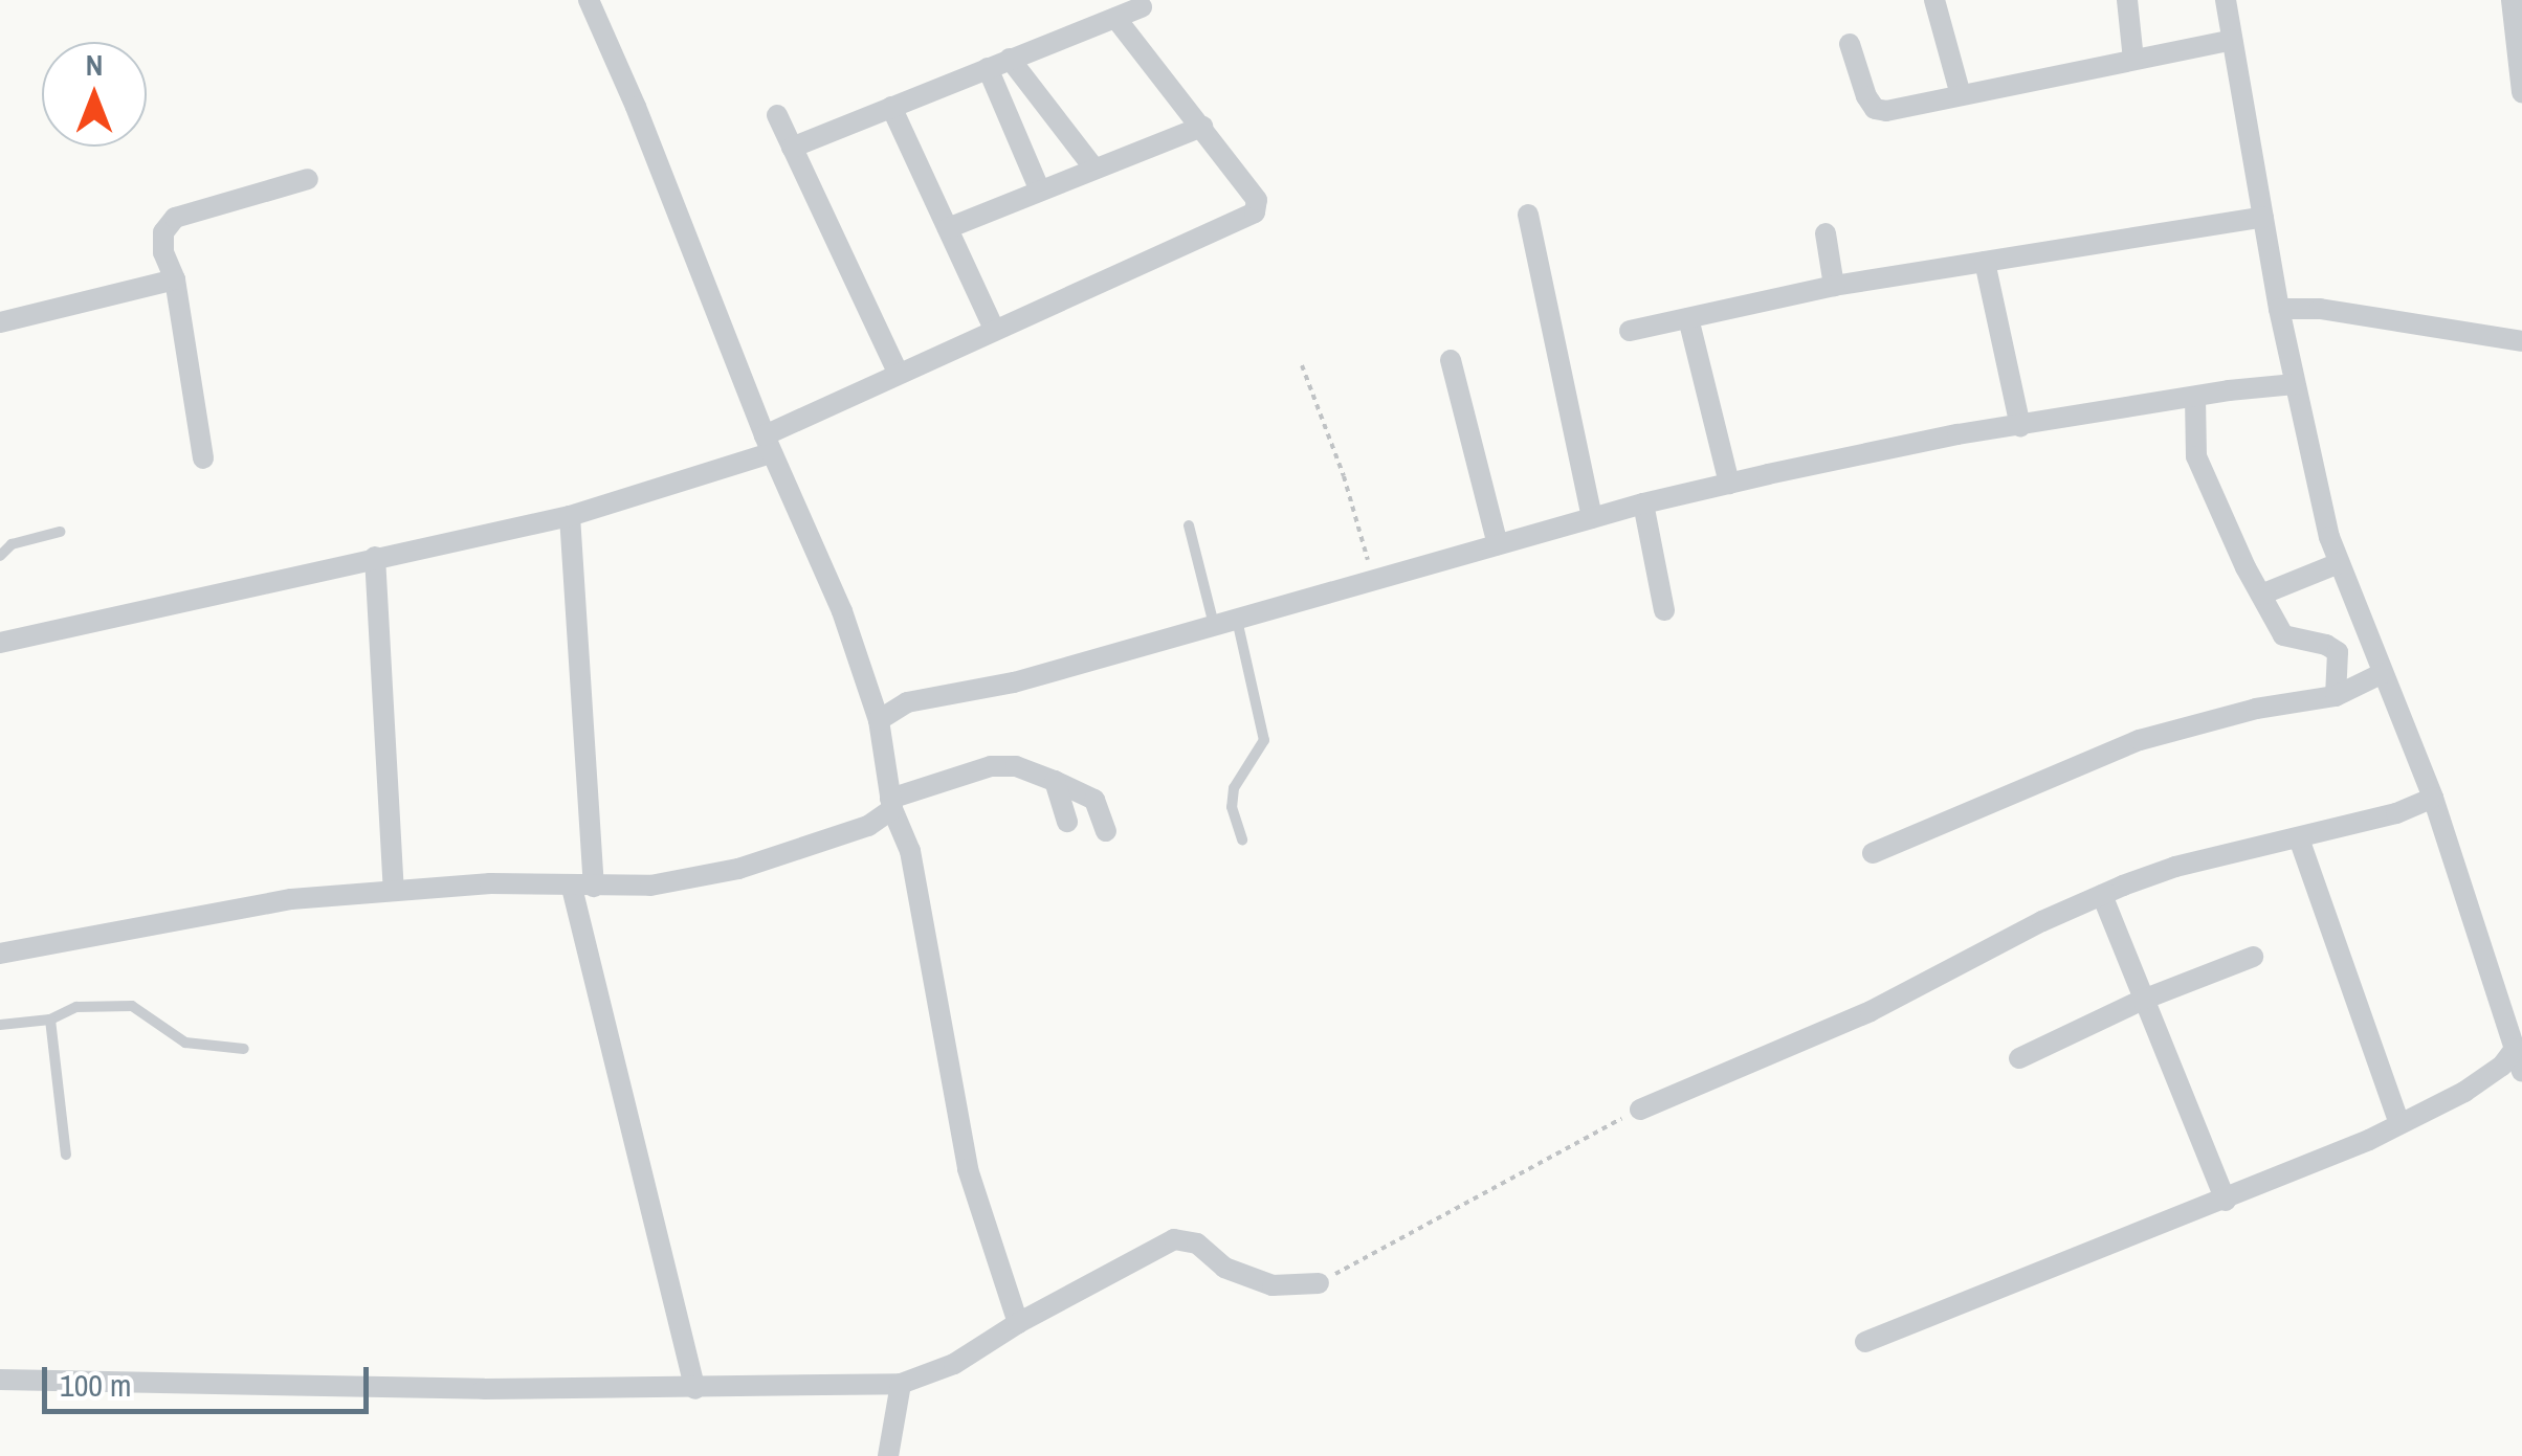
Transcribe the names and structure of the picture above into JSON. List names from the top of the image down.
{
  "scale_bar": "100 m",
  "north": "top"
}
